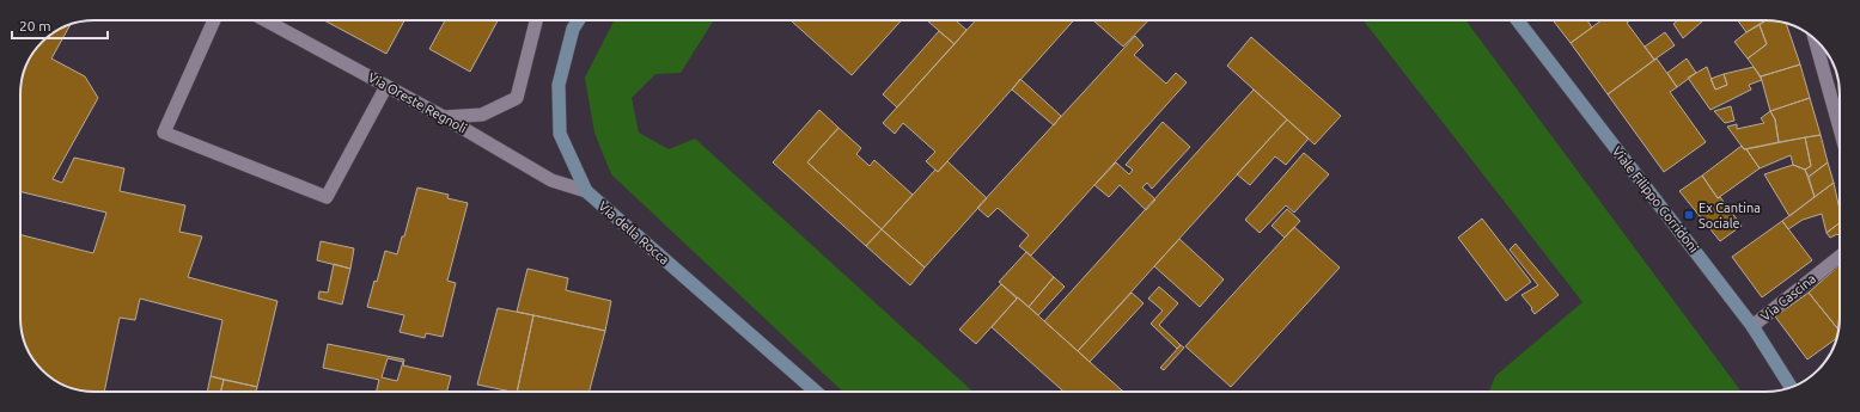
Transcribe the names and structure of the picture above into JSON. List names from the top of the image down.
{
  "streets": {
    "main road": ["Viale Filippo Corridoni", "Via della Rocca"],
    "street": ["Via Oreste Regnoli", "Via Cascina"]
  },
  "crossings": [
    ["Via Oreste Regnoli", "Via della Rocca"],
    ["Viale Filippo Corridoni", "Via Cascina"]
  ],
  "places": {
    "transit": ["Ex Cantina Sociale"]
  },
  "scale_bar": "20 m"
}
